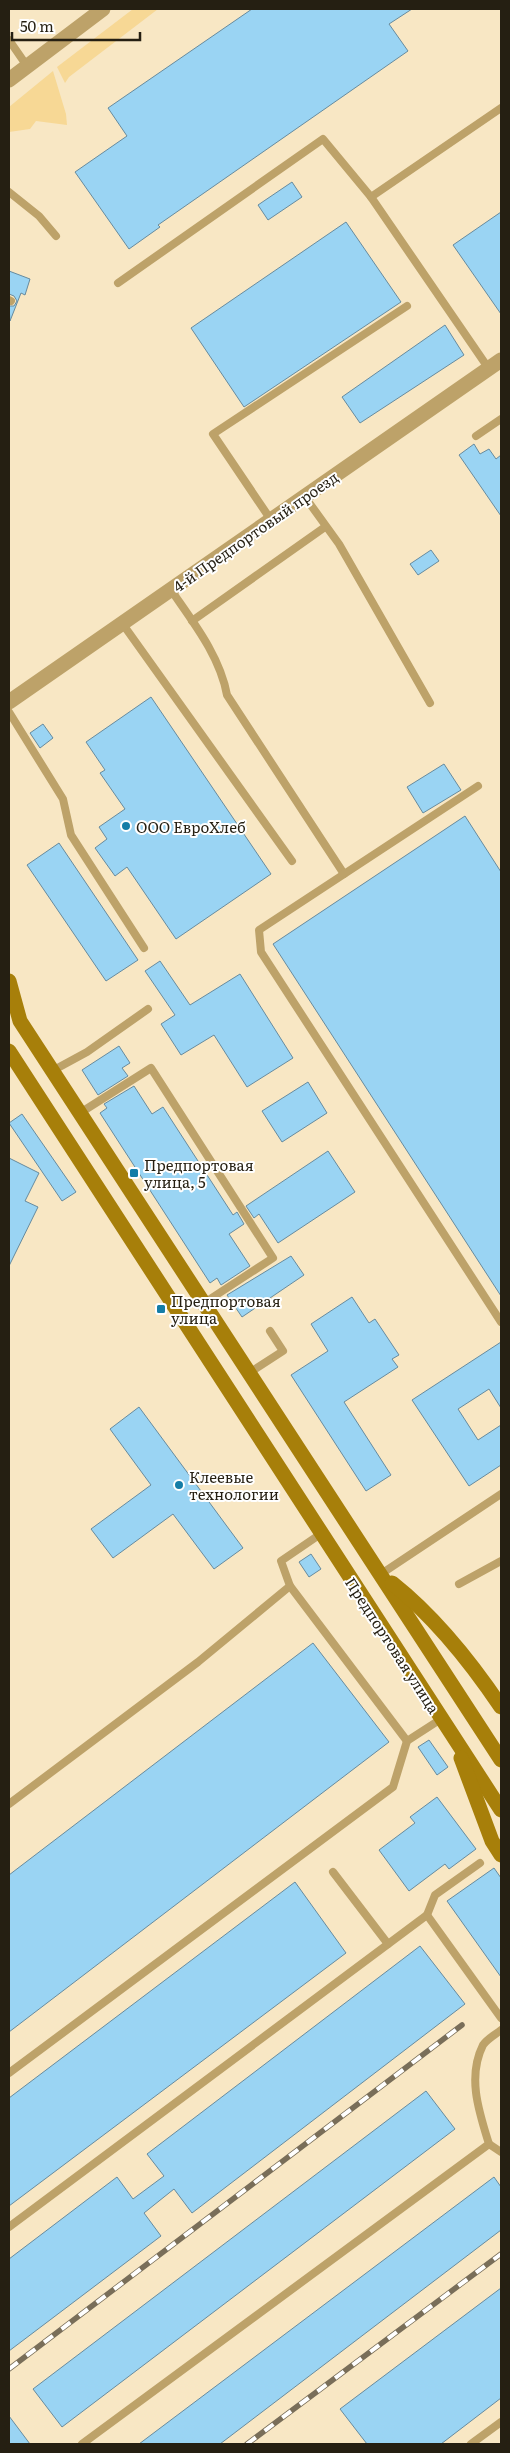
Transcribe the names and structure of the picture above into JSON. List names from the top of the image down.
{
  "streets": {
    "main road": ["Предпортовая улица"],
    "street": ["4-й Предпортовый проезд"]
  },
  "places": {
    "other": ["ООО ЕвроХлеб", "Клеевые технологии"],
    "transit": ["Предпортовая улица, 5", "Предпортовая улица"]
  },
  "scale_bar": "50 m"
}
